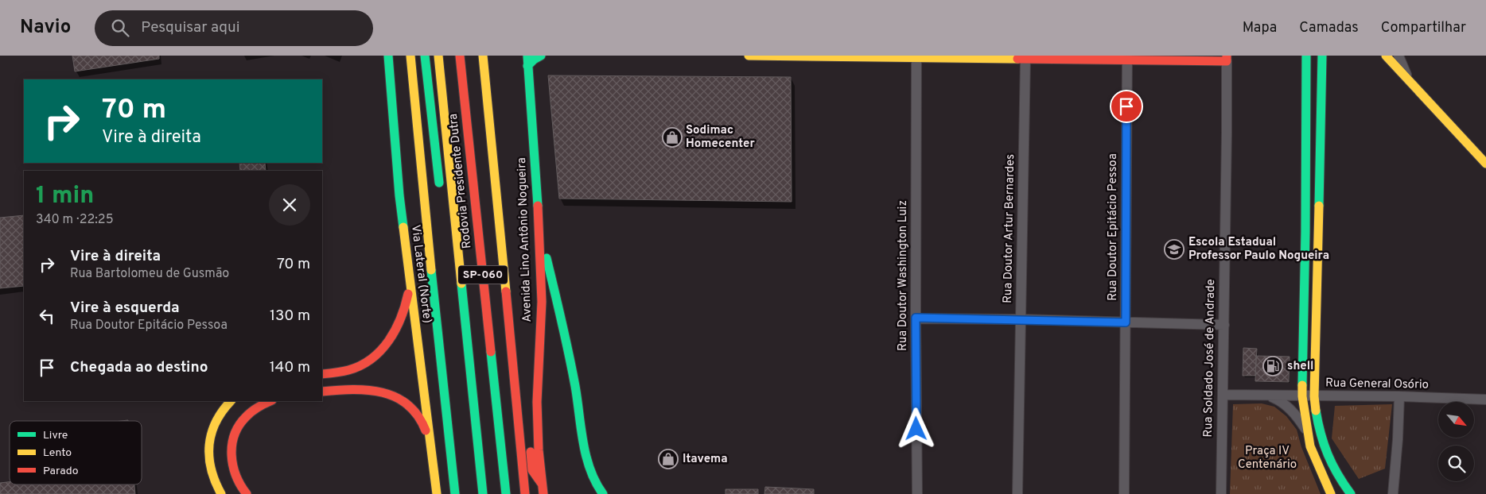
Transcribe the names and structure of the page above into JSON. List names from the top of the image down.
{
  "streets": {
    "main road": [
      "Rodovia Presidente Dutra",
      "Avenida Lino Antônio Nogueira",
      "Via Lateral (Norte)",
      "SP-060"
    ],
    "street": [
      "Rua Doutor Epitácio Pessoa",
      "Rua Doutor Artur Bernardes",
      "Rua Doutor Washington Luiz",
      "Rua Soldado José de Andrade",
      "Rua General Osório"
    ]
  },
  "crossings": [
    ["Rua Soldado José de Andrade", "Rua General Osório"]
  ],
  "parks": ["Praça IV Centenário"],
  "places": {
    "shop": ["Sodimac Homecenter", "Itavema"],
    "school or university": ["Escola Estadual Professor Paulo Nogueira"],
    "fuel station": ["shell"]
  },
  "legend": ["Livre", "Lento", "Parado"],
  "north": "bottom right",
  "page": {
    "header": "Navio",
    "search": "Pesquisar aqui",
    "nav": ["Mapa", "Camadas", "Compartilhar"],
    "turn": ["70 m", "Vire à direita"],
    "heading": ["1 min", "340 m · 22:25"],
    "list": [
      {
        "name": "Vire à direita",
        "note": "Rua Bartolomeu de Gusmão",
        "value": "70 m"
      },
      {
        "name": "Vire à esquerda",
        "note": "Rua Doutor Epitácio Pessoa",
        "value": "130 m"
      },
      {
        "name": "Chegada ao destino",
        "value": "140 m"
      }
    ]
  }
}
